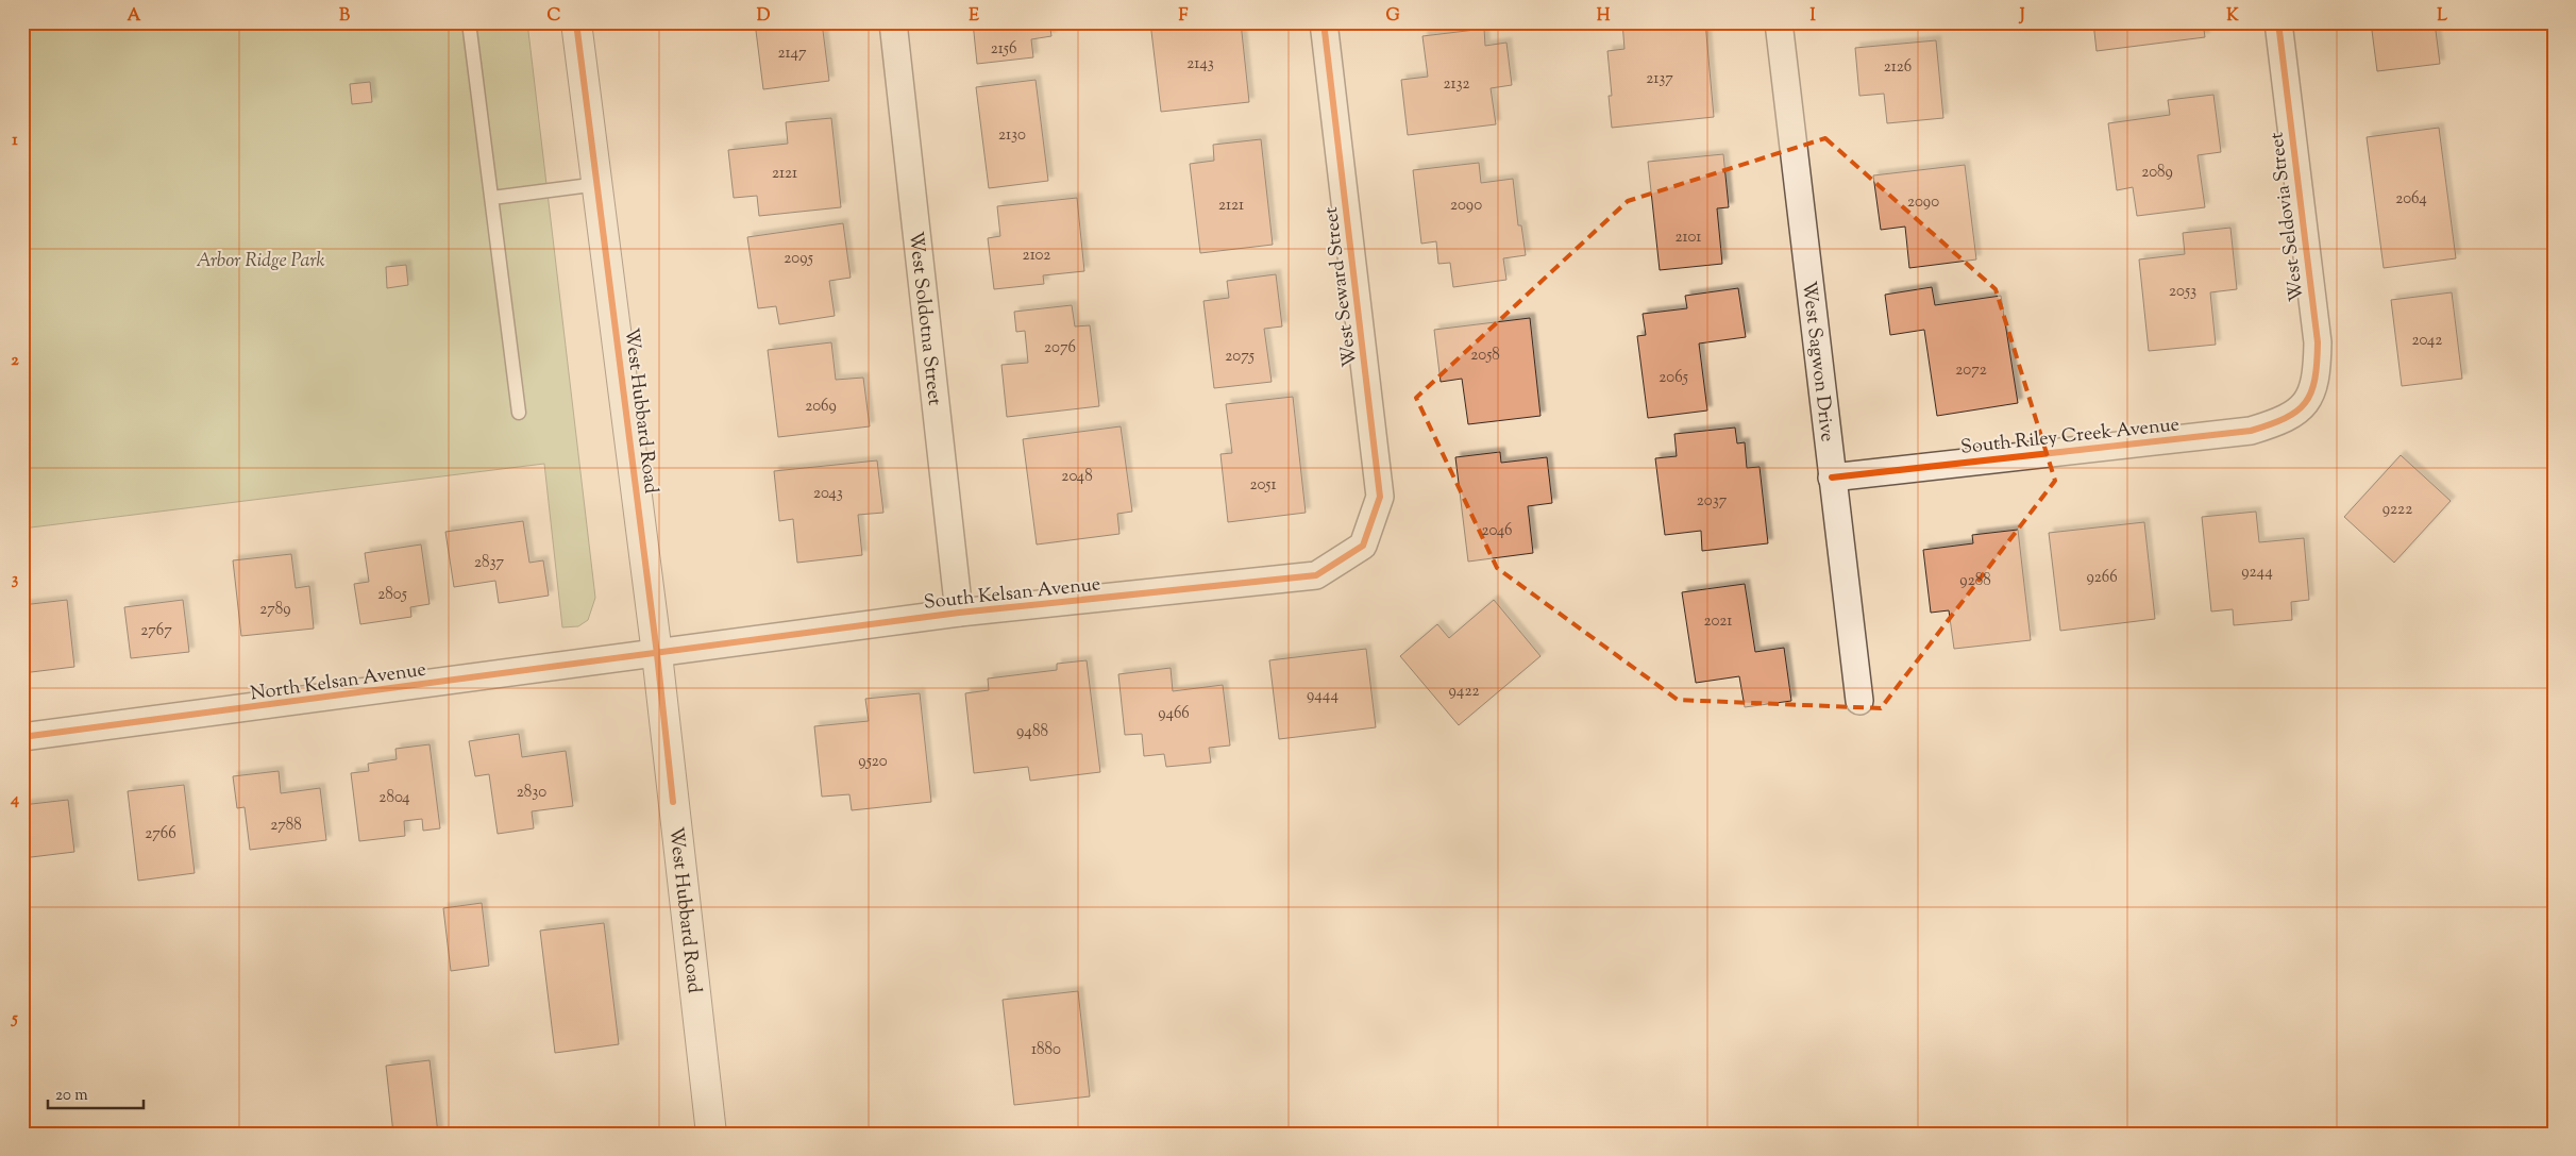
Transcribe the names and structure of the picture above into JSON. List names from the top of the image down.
{
  "streets": {
    "street": [
      "West Seldovia Street",
      "West Seward Street",
      "West Soldotna Street",
      "West Sagwon Drive",
      "West Hubbard Road",
      "South Riley Creek Avenue",
      "South Kelsan Avenue",
      "North Kelsan Avenue"
    ]
  },
  "crossings": [
    ["West Seldovia Street", "South Riley Creek Avenue"],
    ["West Seward Street", "South Kelsan Avenue"],
    ["West Soldotna Street", "South Kelsan Avenue"],
    ["West Sagwon Drive", "South Riley Creek Avenue"],
    ["West Hubbard Road", "South Kelsan Avenue"],
    ["West Hubbard Road", "North Kelsan Avenue"],
    ["South Kelsan Avenue", "North Kelsan Avenue"]
  ],
  "parks": ["Arbor Ridge Park"],
  "house_numbers": [
    "2156",
    "2147",
    "2143",
    "2126",
    "2137",
    "2132",
    "2130",
    "2089",
    "2121",
    "2064",
    "2090",
    "2121",
    "2090",
    "2101",
    "2102",
    "2095",
    "2053",
    "2042",
    "2076",
    "2058",
    "2075",
    "2072",
    "2065",
    "2069",
    "2048",
    "2051",
    "2043",
    "2037",
    "9222",
    "2046",
    "2837",
    "9244",
    "9266",
    "9288",
    "2805",
    "2789",
    "2021",
    "2767",
    "9422",
    "9444",
    "9466",
    "9488",
    "9520",
    "2830",
    "2804",
    "2788",
    "2766",
    "1880"
  ],
  "scale_bar": "20 m",
  "grid": {
    "columns": [
      "A",
      "B",
      "C",
      "D",
      "E",
      "F",
      "G",
      "H",
      "I",
      "J",
      "K",
      "L"
    ],
    "rows": [
      "1",
      "2",
      "3",
      "4",
      "5"
    ]
  }
}
